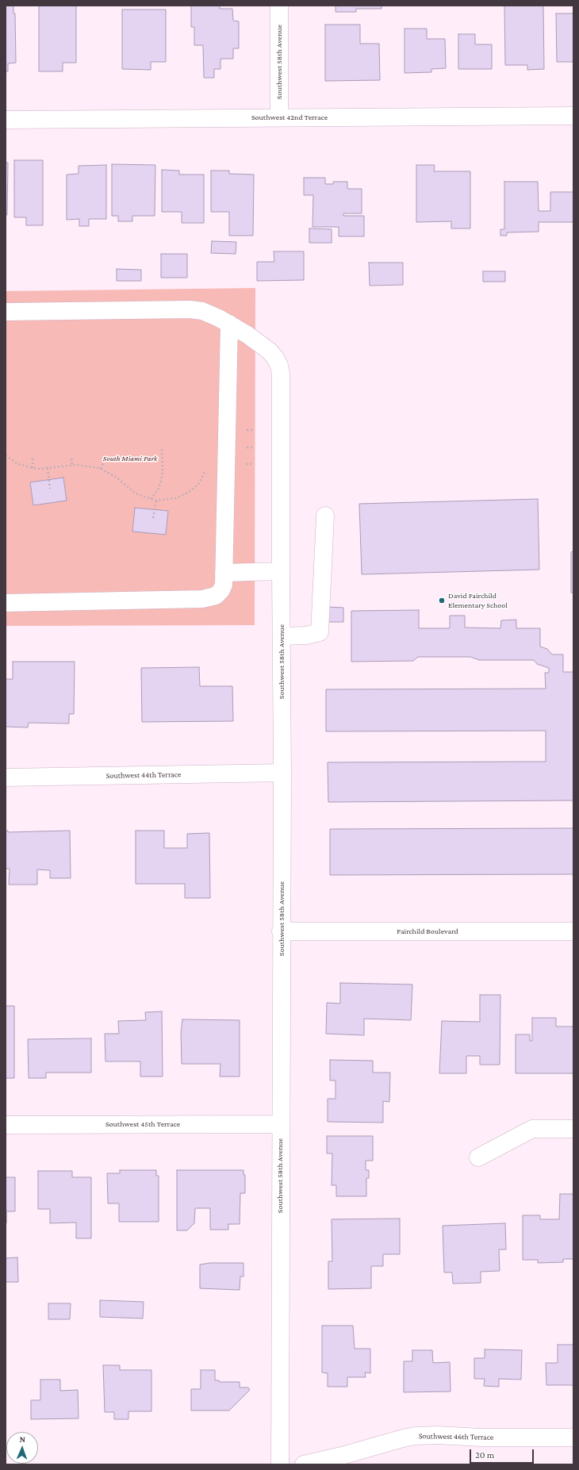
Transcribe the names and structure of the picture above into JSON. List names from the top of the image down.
{
  "streets": {
    "street": [
      "Southwest 58th Avenue",
      "Southwest 42nd Terrace",
      "Southwest 44th Terrace",
      "Fairchild Boulevard",
      "Southwest 45th Terrace",
      "Southwest 46th Terrace"
    ]
  },
  "crossings": [
    ["Southwest 58th Avenue", "Southwest 42nd Terrace"],
    ["Southwest 58th Avenue", "Southwest 44th Terrace"],
    ["Southwest 58th Avenue", "Fairchild Boulevard"],
    ["Southwest 58th Avenue", "Southwest 45th Terrace"]
  ],
  "parks": ["South Miami Park"],
  "places": ["David Fairchild Elementary School"],
  "scale_bar": "20 m",
  "north": "top"
}
